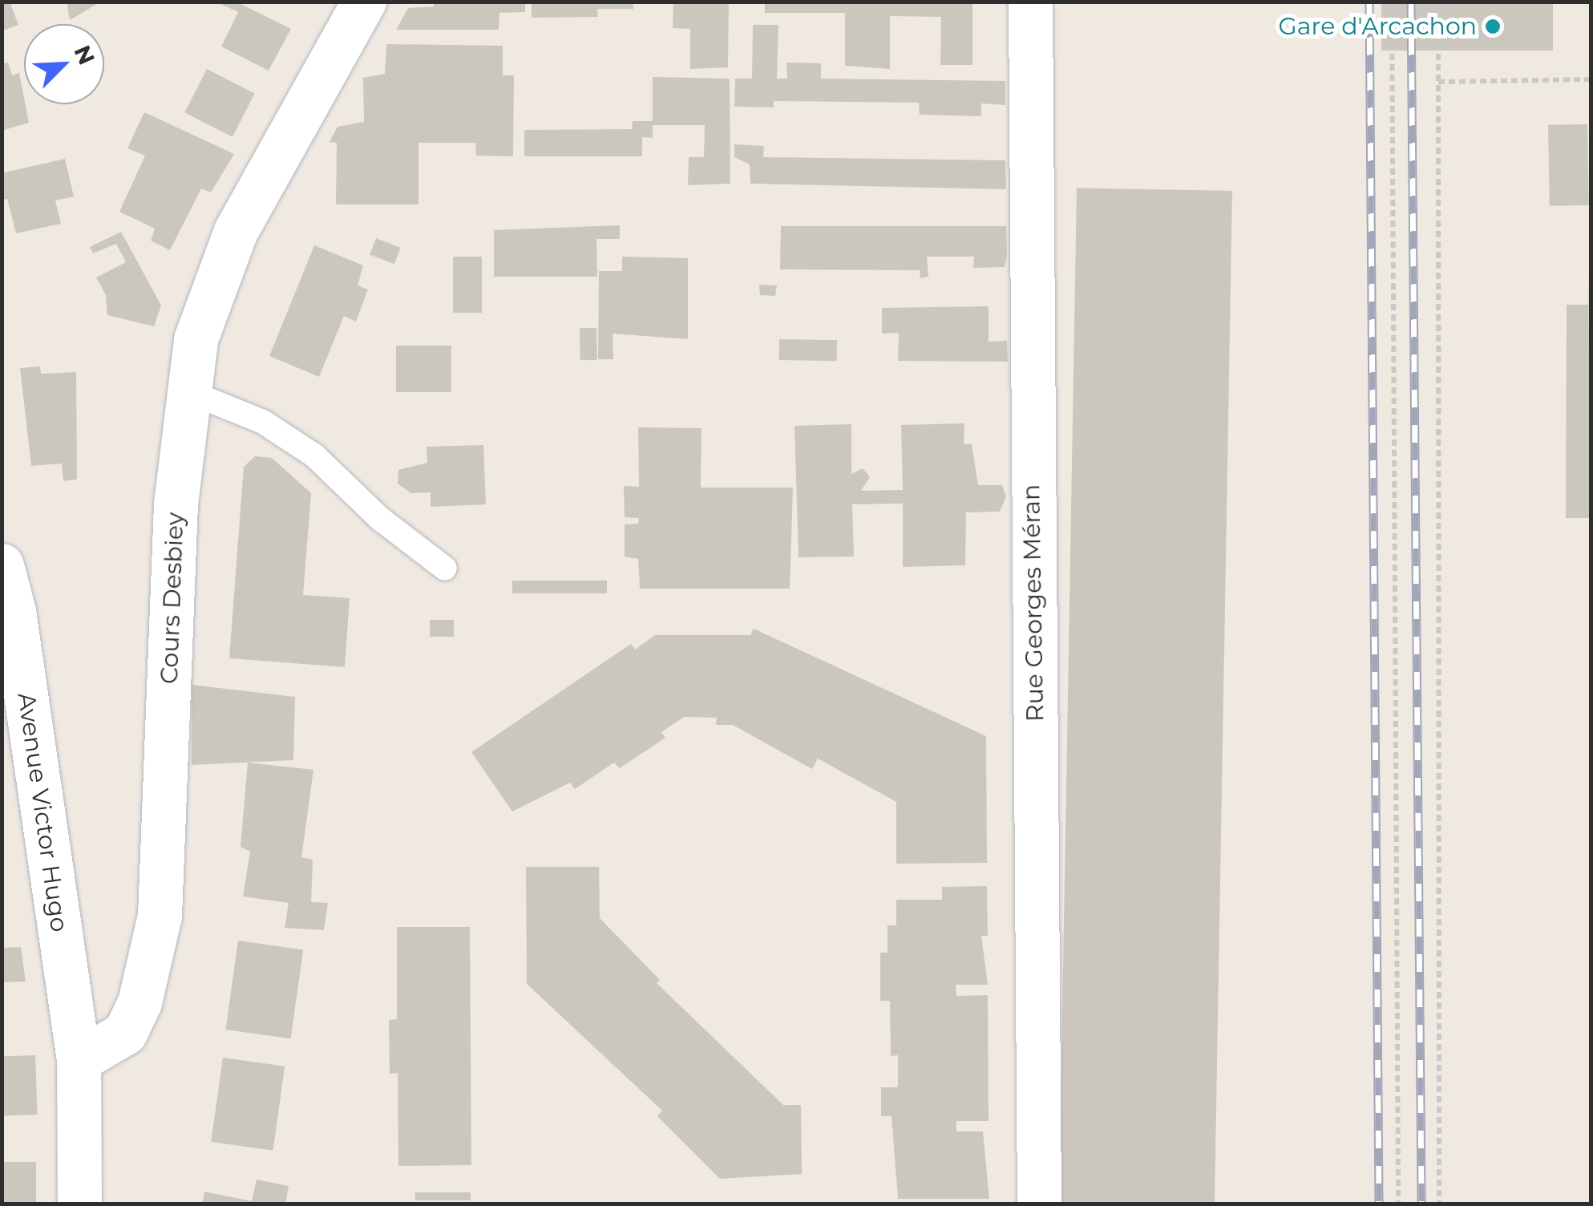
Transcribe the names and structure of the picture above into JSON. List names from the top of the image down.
{
  "streets": {
    "street": ["Cours Desbiey", "Rue Georges Méran", "Avenue Victor Hugo"]
  },
  "crossings": [
    ["Cours Desbiey", "Avenue Victor Hugo"]
  ],
  "places": ["Gare d'Arcachon"],
  "north": "top right"
}
